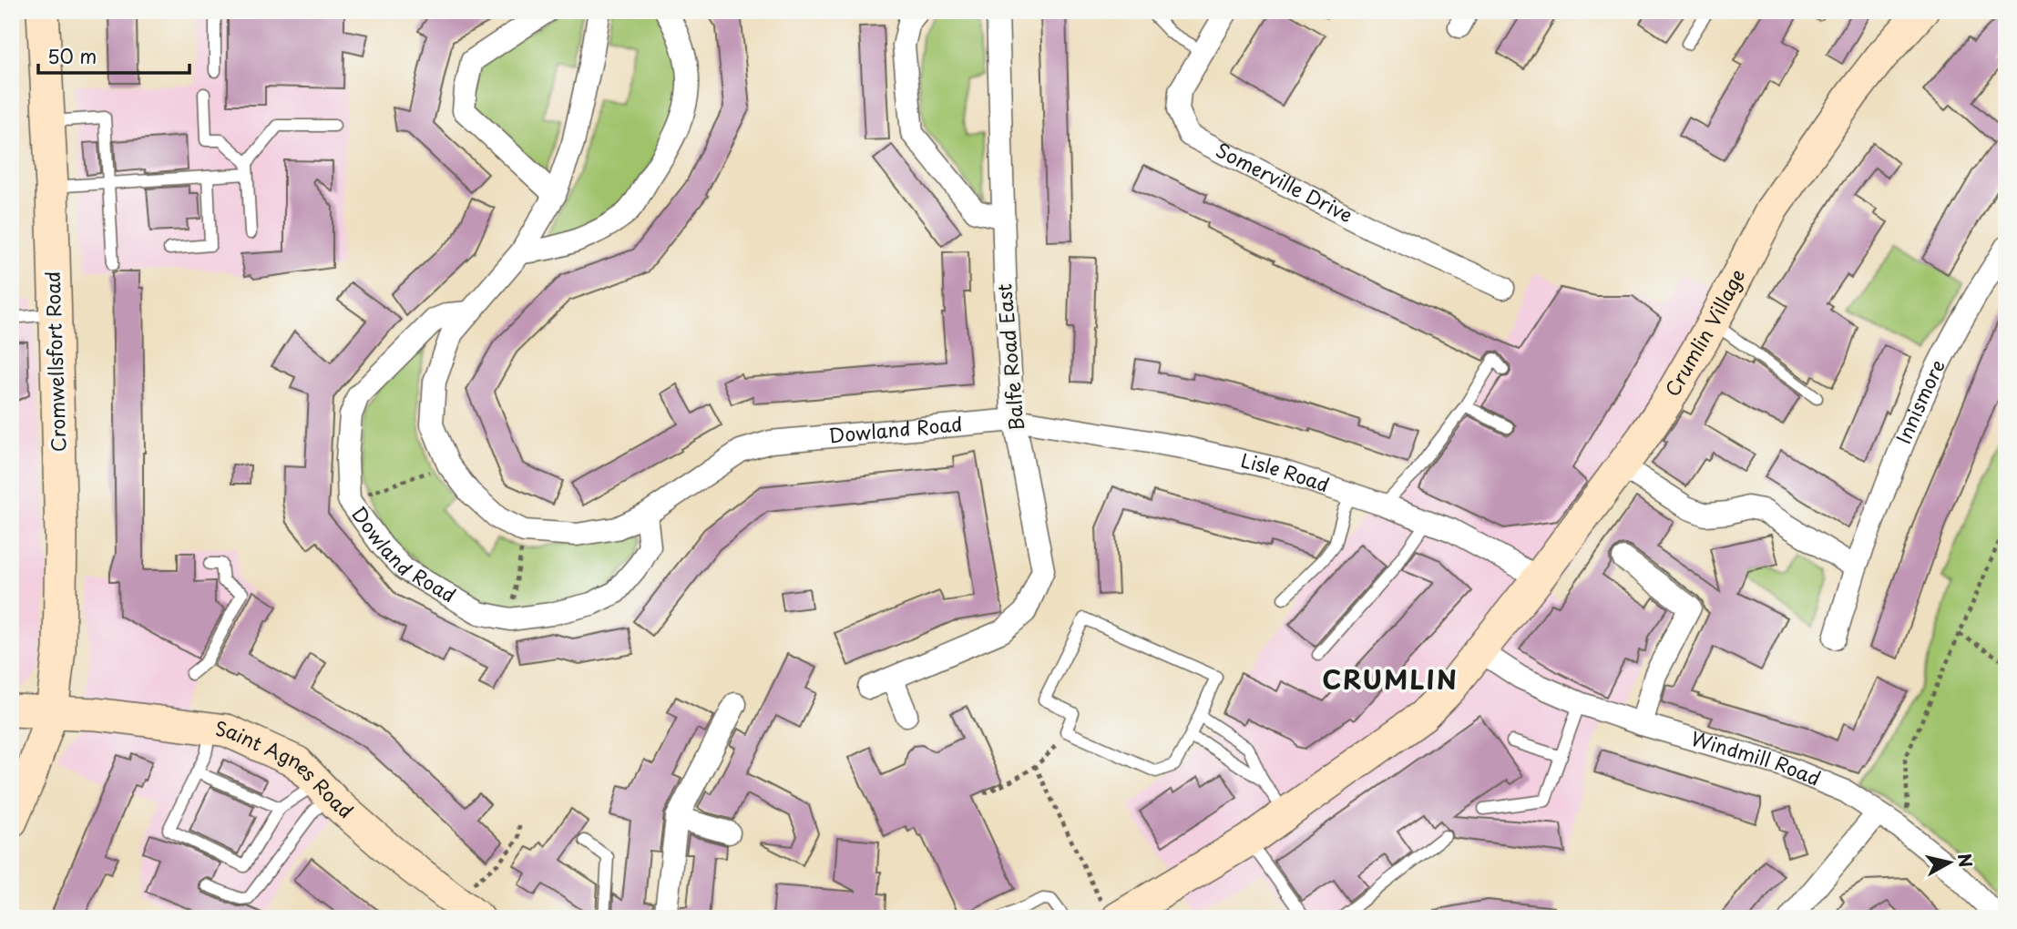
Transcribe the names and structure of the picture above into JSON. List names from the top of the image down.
{
  "streets": {
    "street": [
      "Somerville Drive",
      "Crumlin Village",
      "Balfe Road East",
      "Cromwellsfort Road",
      "Innismore",
      "Dowland Road",
      "Lisle Road",
      "Windmill Road",
      "Saint Agnes Road"
    ]
  },
  "crossings": [
    ["Crumlin Village", "Lisle Road"],
    ["Crumlin Village", "Windmill Road"],
    ["Balfe Road East", "Dowland Road"],
    ["Balfe Road East", "Lisle Road"],
    ["Cromwellsfort Road", "Saint Agnes Road"],
    ["Dowland Road", "Lisle Road"]
  ],
  "districts": ["CRUMLIN"],
  "scale_bar": "50 m",
  "north": "right"
}
